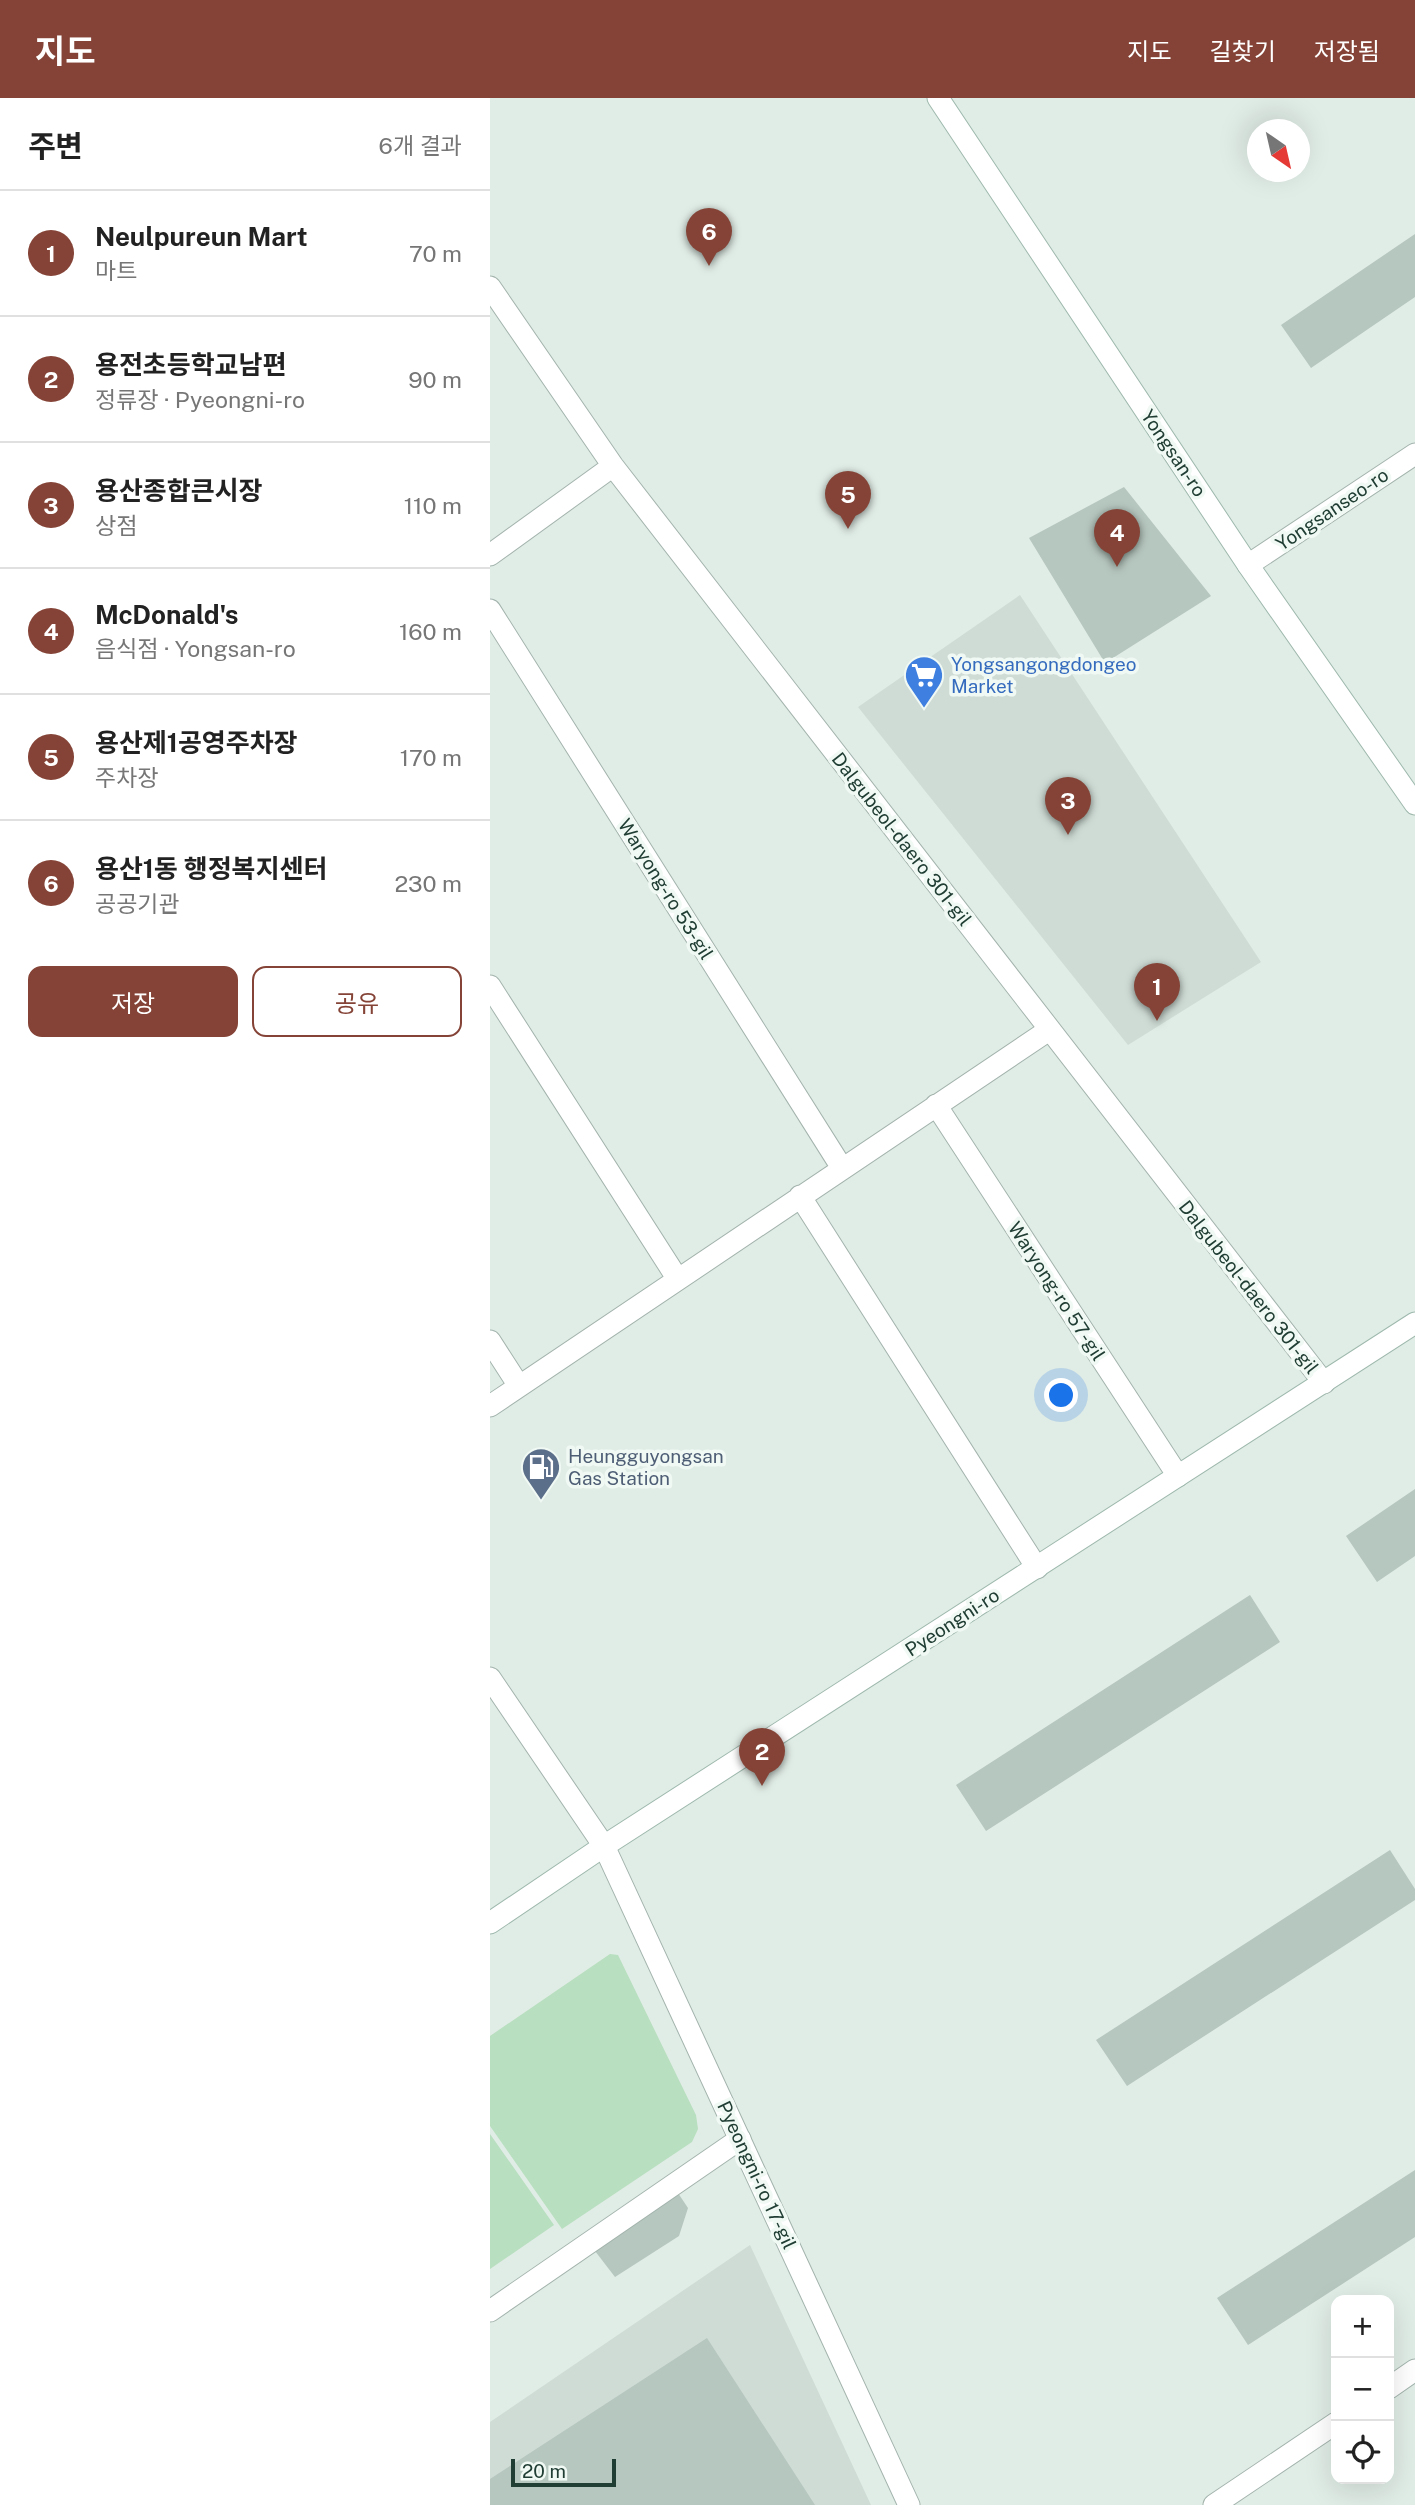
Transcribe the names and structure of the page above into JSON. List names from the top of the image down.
{
  "streets": {
    "street": [
      "Yongsan-ro",
      "Yongsanseo-ro",
      "Dalgubeol-daero 301-gil",
      "Waryong-ro 53-gil",
      "Waryong-ro 57-gil",
      "Pyeongni-ro",
      "Pyeongni-ro 17-gil"
    ]
  },
  "crossings": [
    ["Yongsan-ro", "Yongsanseo-ro"],
    ["Dalgubeol-daero 301-gil", "Pyeongni-ro"],
    ["Waryong-ro 57-gil", "Pyeongni-ro"],
    ["Pyeongni-ro", "Pyeongni-ro 17-gil"]
  ],
  "places": {
    "supermarket": ["Yongsangongdongeo Market"],
    "fuel station": ["Heungguyongsan Gas Station"]
  },
  "scale_bar": "20 m",
  "north": "bottom right",
  "page": {
    "header": "지도",
    "nav": ["지도", "길찾기", "저장됨"],
    "heading": ["주변", "6개 결과"],
    "list": [
      {
        "mark": "1",
        "name": "Neulpureun Mart",
        "note": "마트",
        "value": "70 m"
      },
      {
        "mark": "2",
        "name": "용전초등학교남편",
        "note": "정류장 · Pyeongni-ro",
        "value": "90 m"
      },
      {
        "mark": "3",
        "name": "용산종합큰시장",
        "note": "상점",
        "value": "110 m"
      },
      {
        "mark": "4",
        "name": "McDonald's",
        "note": "음식점 · Yongsan-ro",
        "value": "160 m"
      },
      {
        "mark": "5",
        "name": "용산제1공영주차장",
        "note": "주차장",
        "value": "170 m"
      },
      {
        "mark": "6",
        "name": "용산1동 행정복지센터",
        "note": "공공기관",
        "value": "230 m"
      }
    ],
    "pins": [
      "6",
      "5",
      "4",
      "3",
      "1",
      "2"
    ],
    "buttons": ["저장", "공유"],
    "map_buttons": ["+", "−"],
    "scale": "20 m"
  }
}
